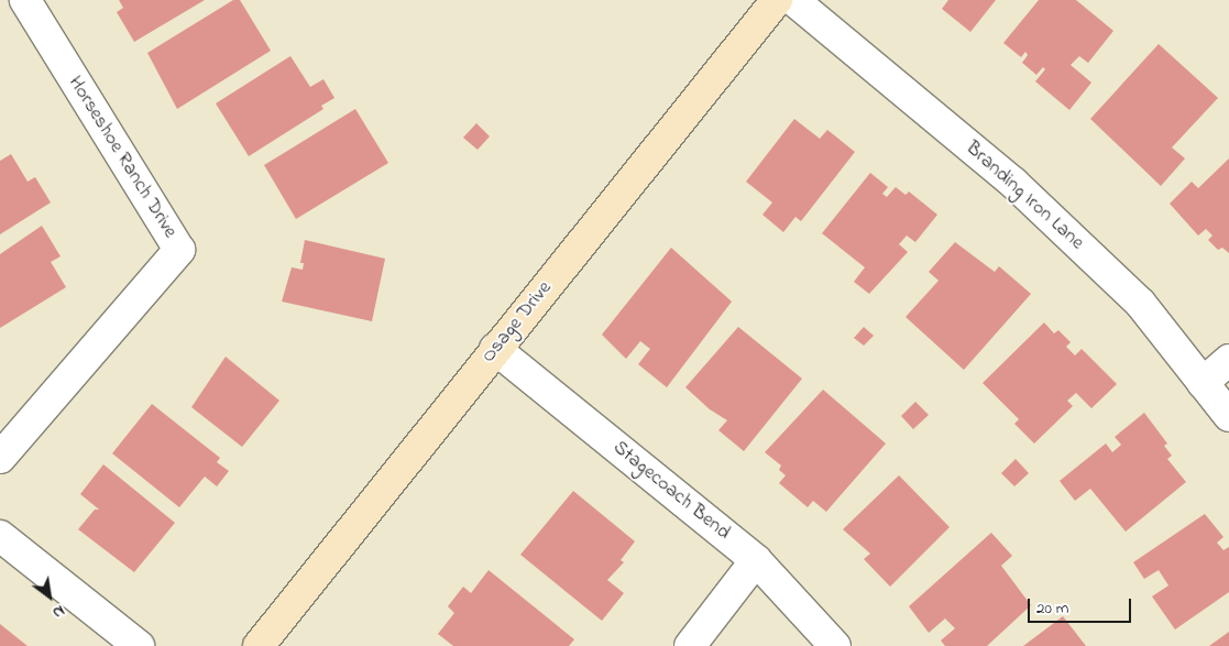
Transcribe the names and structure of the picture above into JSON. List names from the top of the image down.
{
  "streets": {
    "street": [
      "Horseshoe Ranch Drive",
      "Branding Iron Lane",
      "Osage Drive",
      "Stagecoach Bend"
    ]
  },
  "crossings": [
    ["Osage Drive", "Stagecoach Bend"]
  ],
  "scale_bar": "20 m",
  "north": "bottom right"
}
